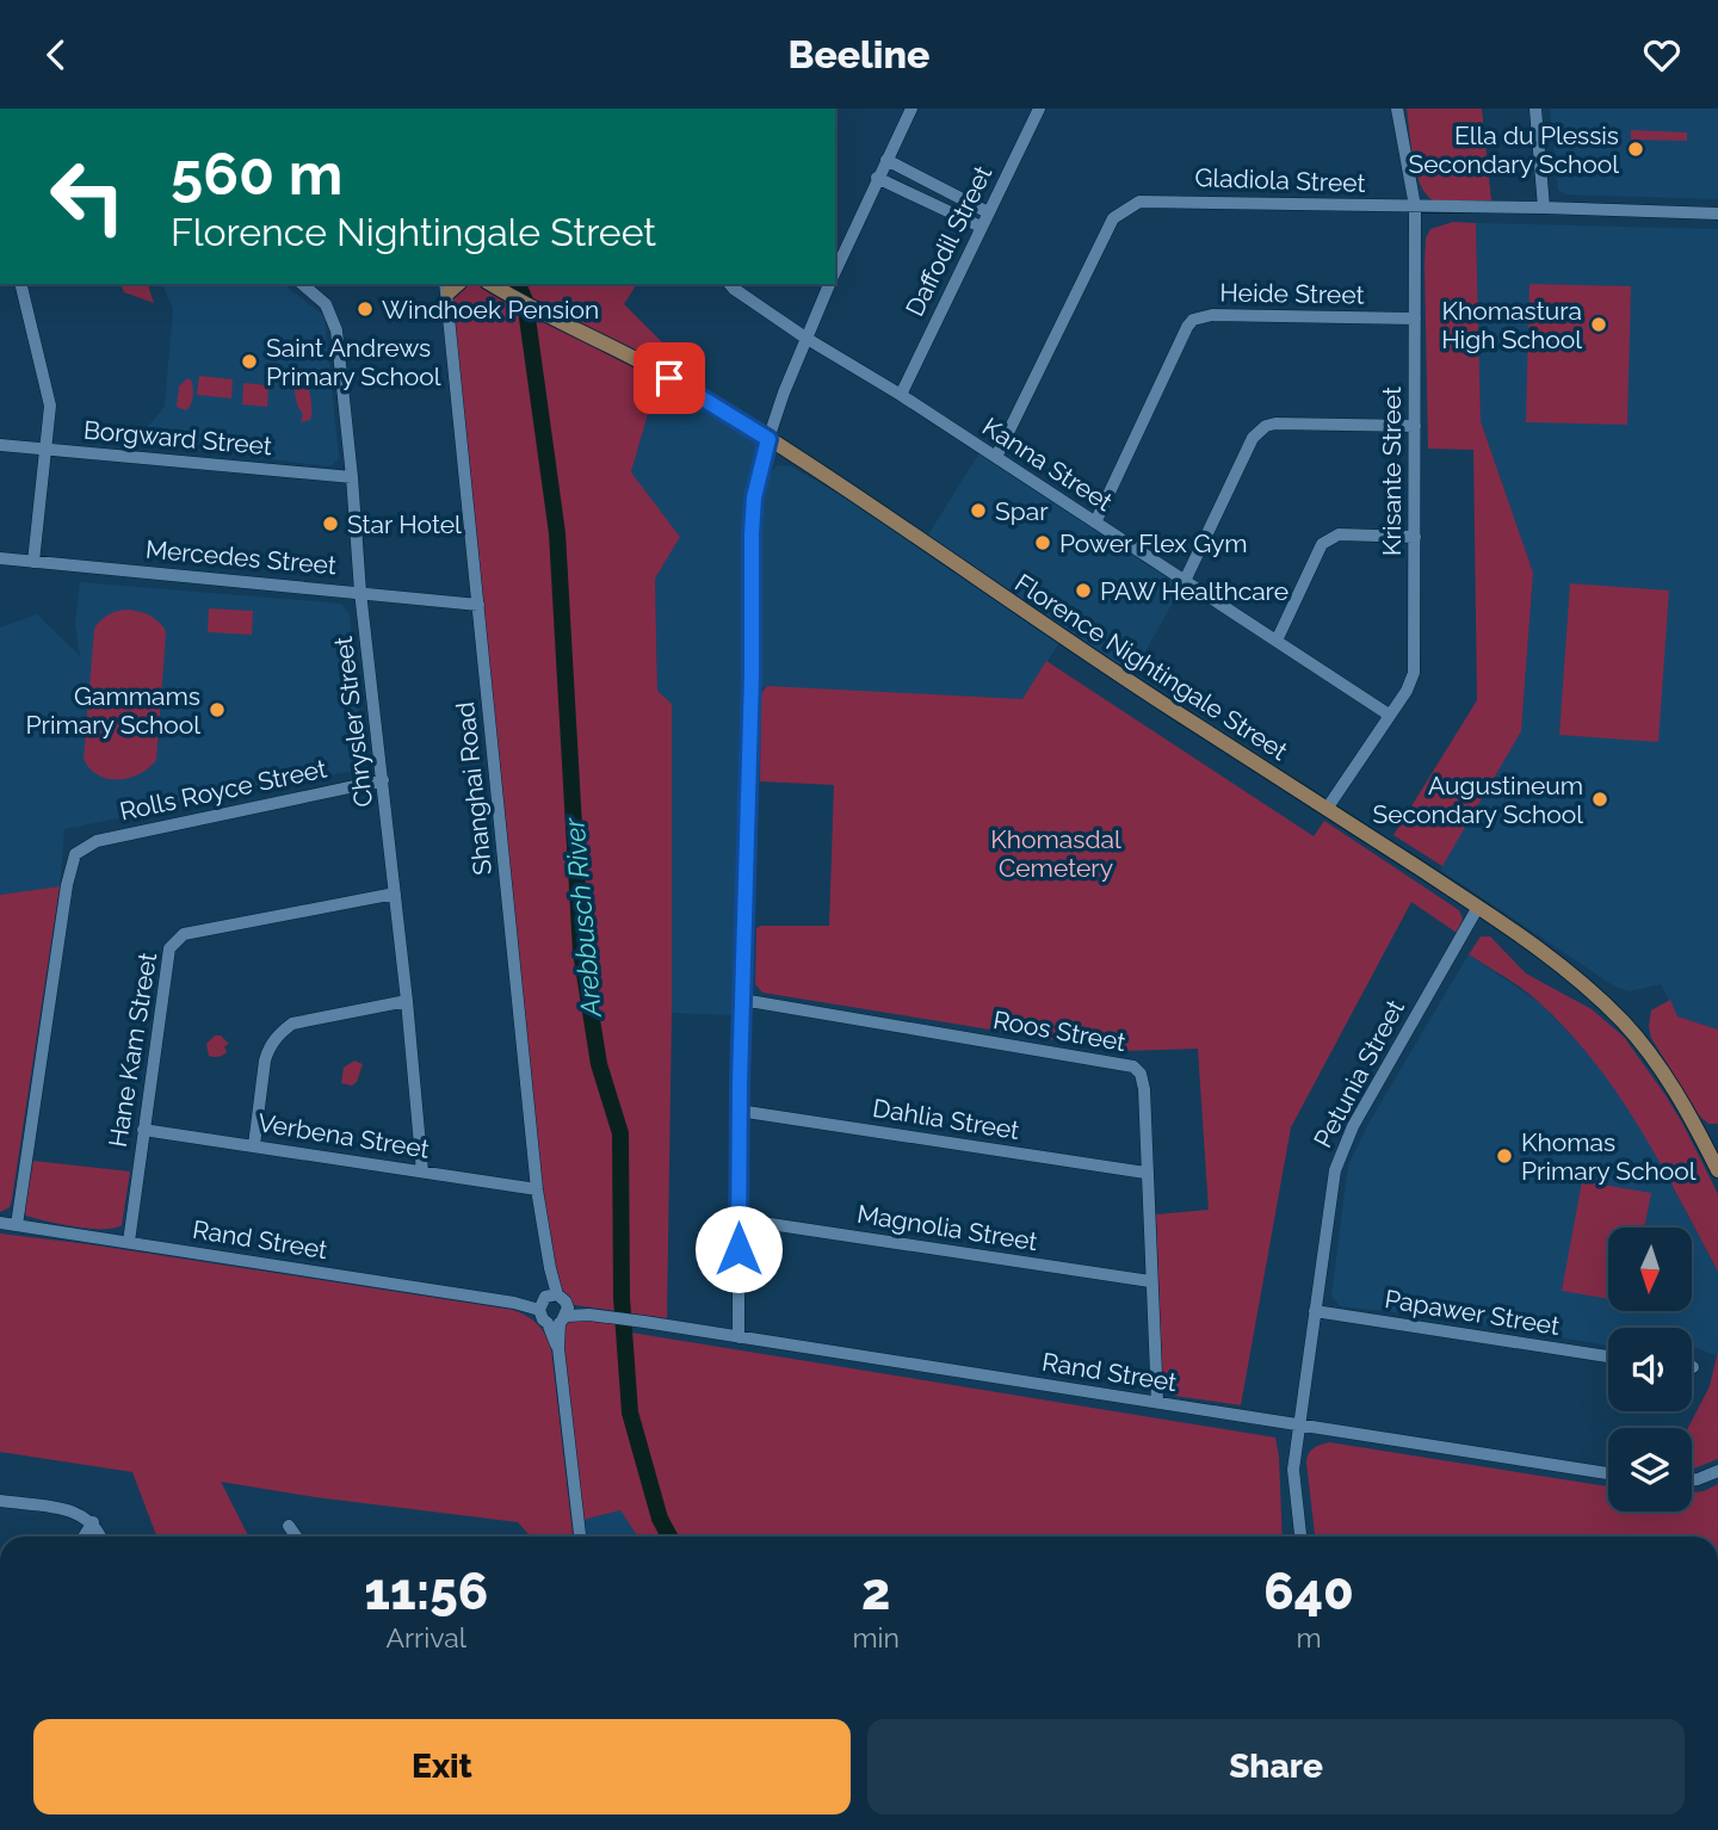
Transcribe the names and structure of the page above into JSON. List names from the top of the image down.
{
  "streets": {
    "main road": ["Florence Nightingale Street"],
    "street": [
      "Gladiola Street",
      "Daffodil Street",
      "Heide Street",
      "Borgward Street",
      "Kanna Street",
      "Krisante Street",
      "Mercedes Street",
      "Chrysler Street",
      "Shanghai Road",
      "Rolls Royce Street",
      "Roos Street",
      "Hane Kam Street",
      "Petunia Street",
      "Dahlia Street",
      "Verbena Street",
      "Magnolia Street",
      "Rand Street",
      "Papawer Street"
    ]
  },
  "crossings": [
    ["Gladiola Street", "Kanna Street"],
    ["Gladiola Street", "Krisante Street"],
    ["Daffodil Street", "Kanna Street"],
    ["Heide Street", "Kanna Street"],
    ["Heide Street", "Krisante Street"],
    ["Borgward Street", "Chrysler Street"],
    ["Kanna Street", "Krisante Street"],
    ["Krisante Street", "Florence Nightingale Street"],
    ["Mercedes Street", "Chrysler Street"],
    ["Mercedes Street", "Shanghai Road"],
    ["Florence Nightingale Street", "Petunia Street"],
    ["Chrysler Street", "Rolls Royce Street"],
    ["Chrysler Street", "Hane Kam Street"],
    ["Chrysler Street", "Verbena Street"],
    ["Shanghai Road", "Verbena Street"],
    ["Shanghai Road", "Rand Street"],
    ["Rolls Royce Street", "Rand Street"],
    ["Roos Street", "Dahlia Street"],
    ["Roos Street", "Magnolia Street"],
    ["Roos Street", "Rand Street"],
    ["Hane Kam Street", "Verbena Street"],
    ["Hane Kam Street", "Rand Street"],
    ["Petunia Street", "Rand Street"],
    ["Petunia Street", "Papawer Street"]
  ],
  "water": ["Arebbusch River"],
  "parks": ["Khomasdal Cemetery"],
  "places": [
    "Ella du Plessis Secondary School",
    "Windhoek Pension",
    "Khomastura High School",
    "Saint Andrews Primary School",
    "Spar",
    "Star Hotel",
    "Power Flex Gym",
    "PAW Healthcare",
    "Gammams Primary School",
    "Augustineum Secondary School",
    "Khomas Primary School"
  ],
  "north": "bottom",
  "page": {
    "header": "Beeline",
    "turn": ["560 m", "Florence Nightingale Street"],
    "eta": [
      "11:56",
      "Arrival",
      "2",
      "min",
      "640",
      "m"
    ],
    "buttons": ["Exit", "Share"]
  }
}
